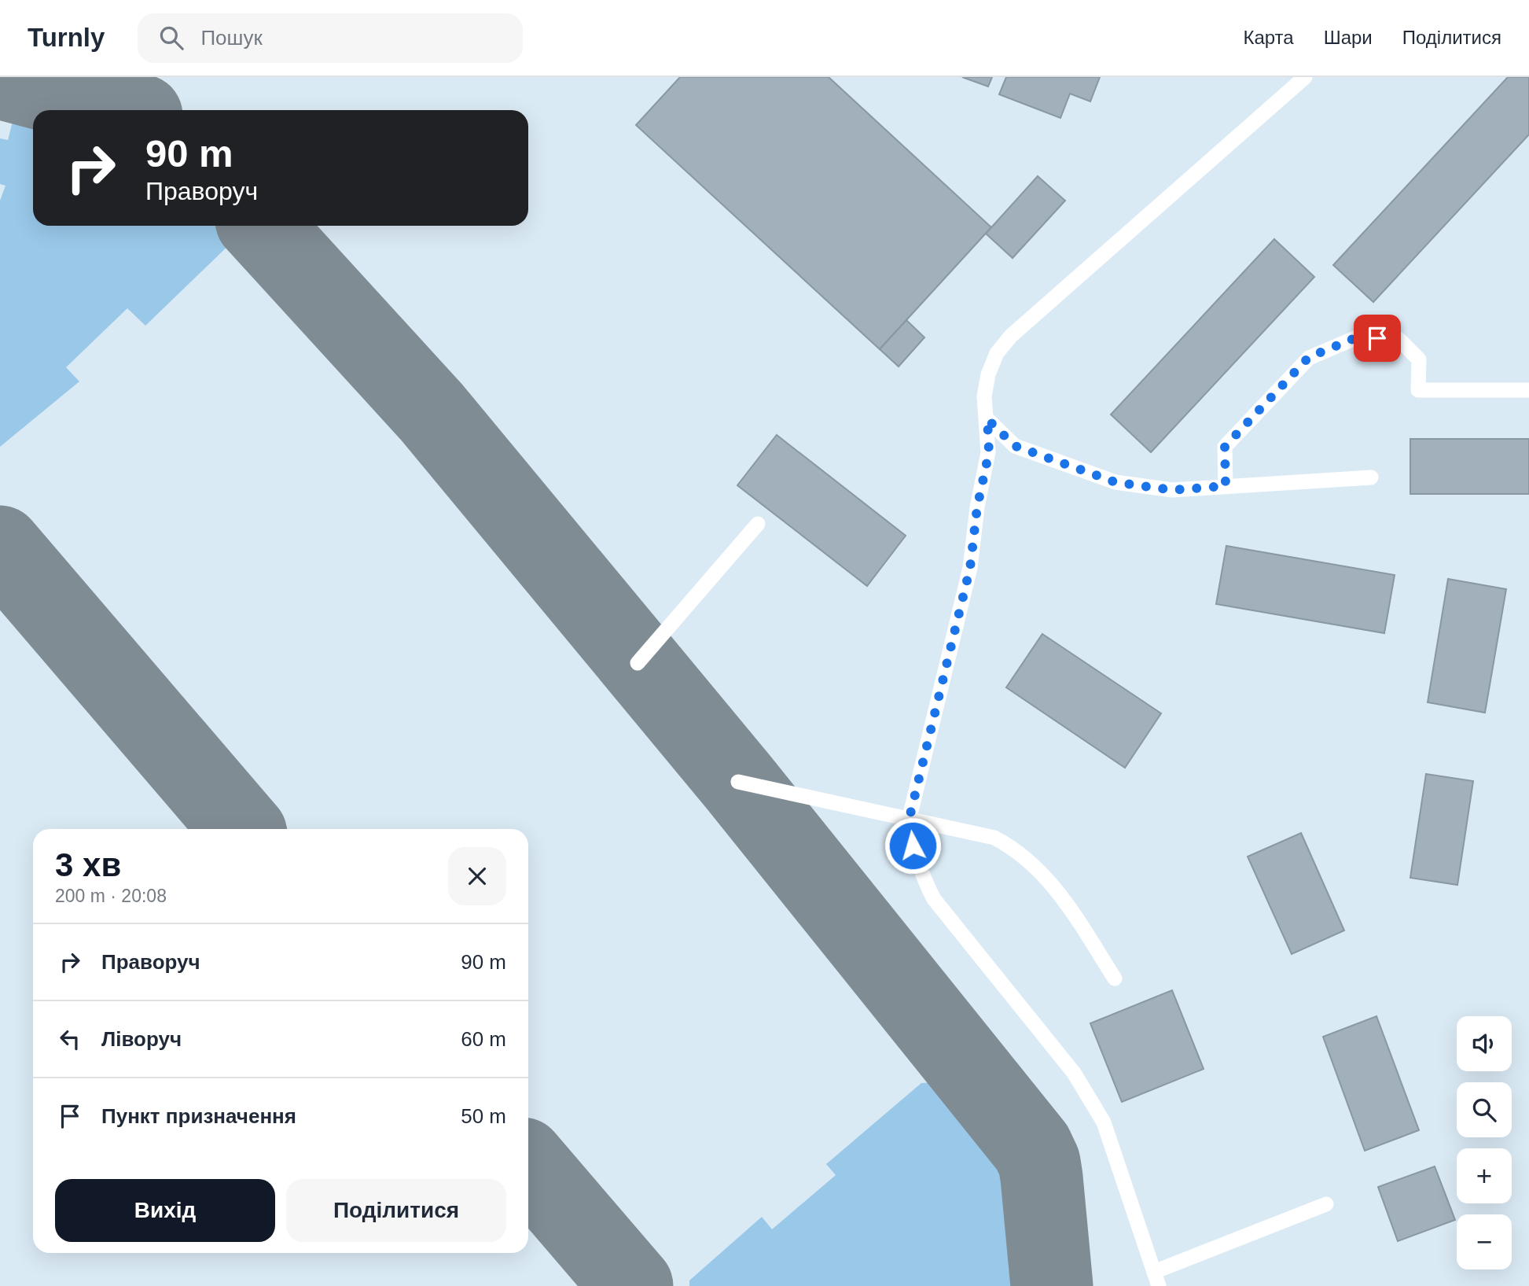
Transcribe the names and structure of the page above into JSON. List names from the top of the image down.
{
  "page": {
    "header": "Turnly",
    "search": "Пошук",
    "nav": ["Карта", "Шари", "Поділитися"],
    "turn": ["90 m", "Праворуч"],
    "heading": ["3 хв", "200 m · 20:08"],
    "list": [
      {
        "name": "Праворуч",
        "value": "90 m"
      },
      {
        "name": "Ліворуч",
        "value": "60 m"
      },
      {
        "name": "Пункт призначення",
        "value": "50 m"
      }
    ],
    "map_buttons": ["+", "−"],
    "buttons": ["Вихід", "Поділитися"]
  }
}
